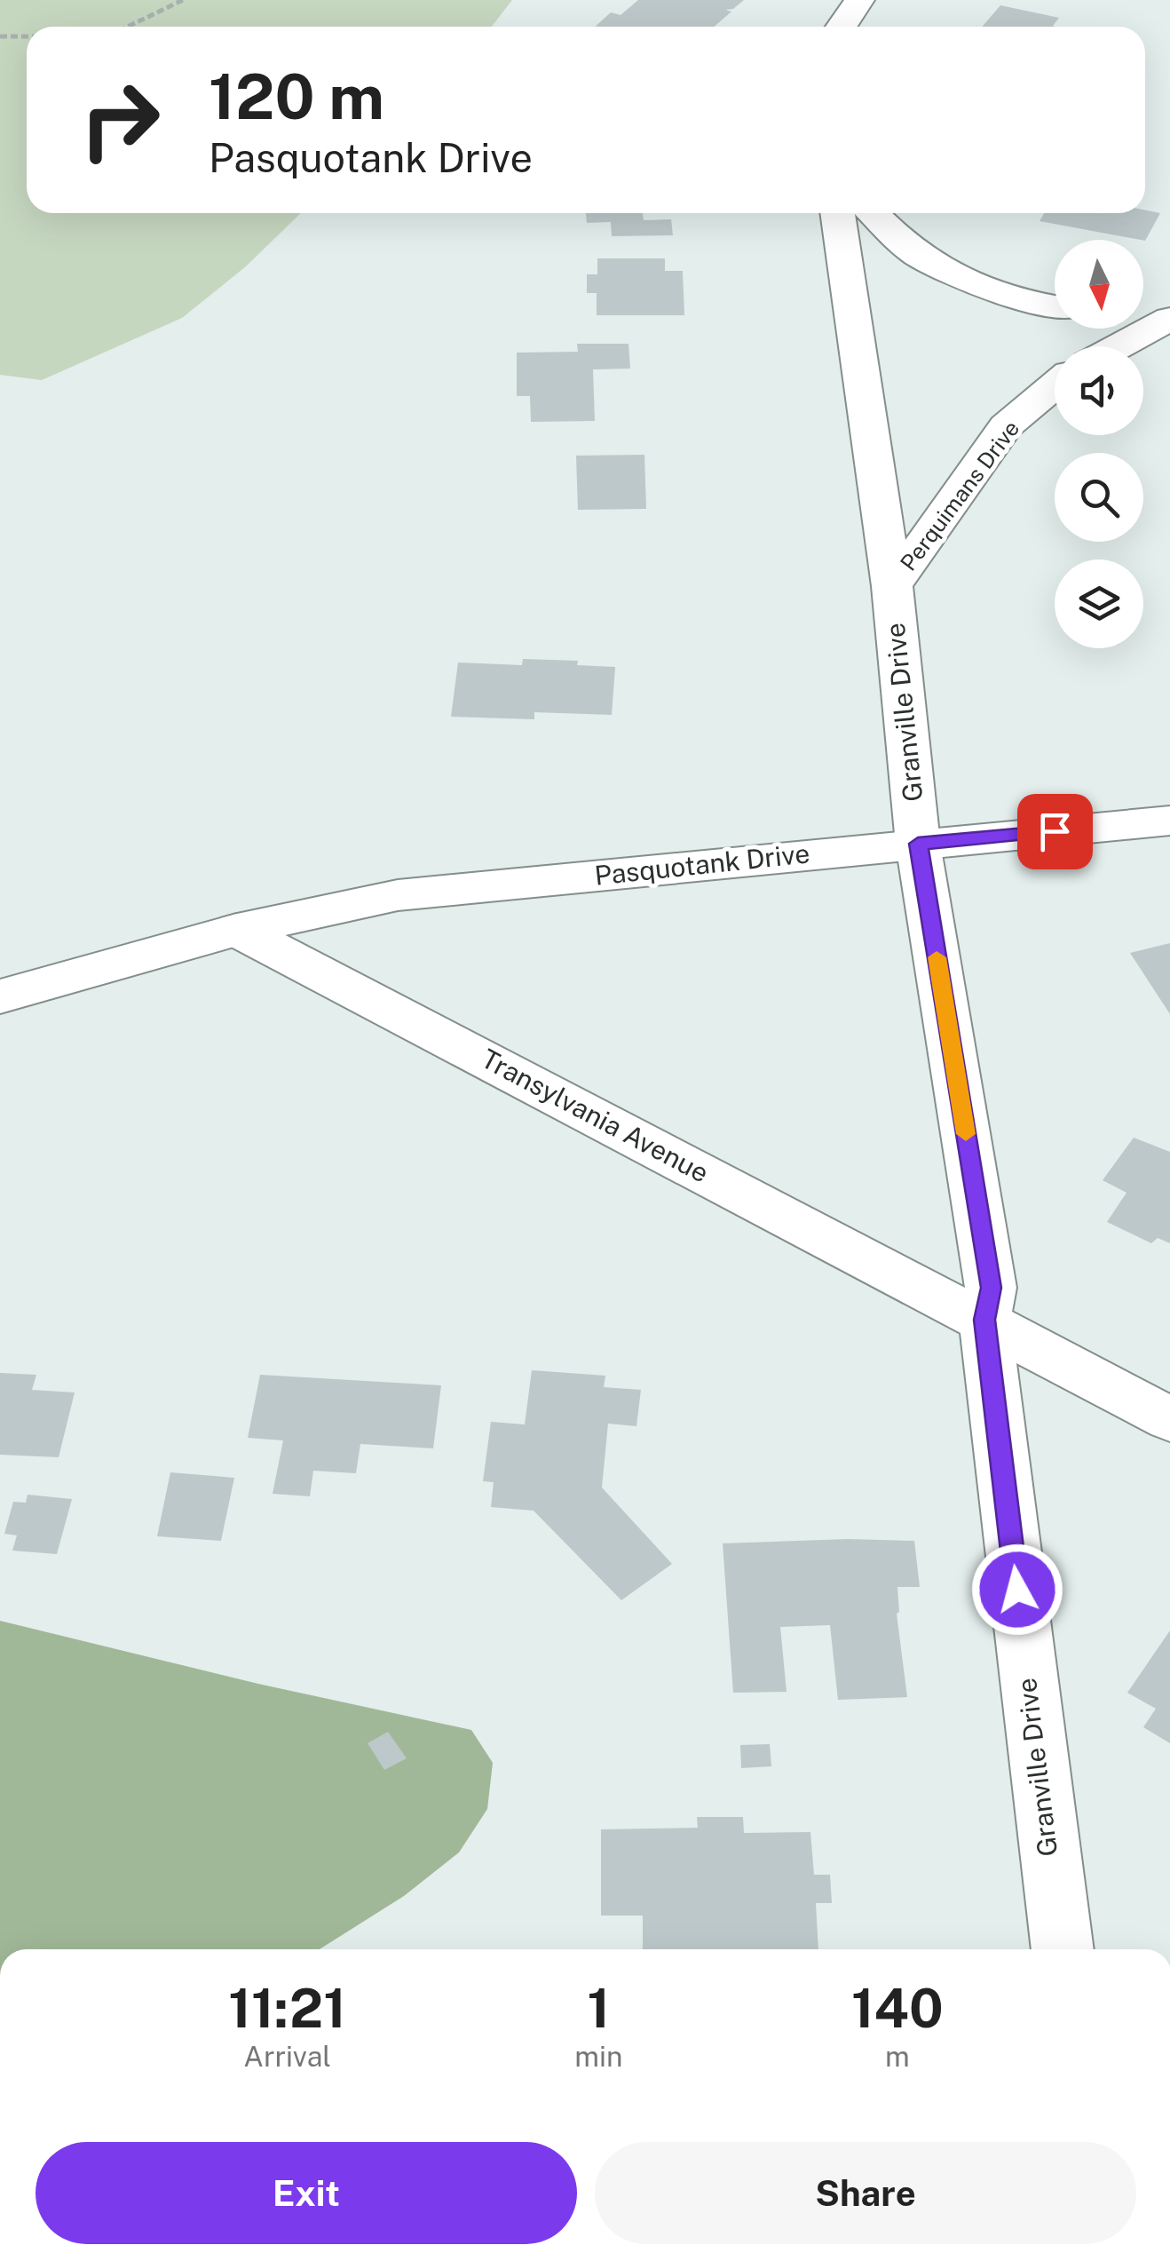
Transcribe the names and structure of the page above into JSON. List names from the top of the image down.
{
  "streets": {
    "street": [
      "Perquimans Drive",
      "Granville Drive",
      "Pasquotank Drive",
      "Transylvania Avenue"
    ]
  },
  "crossings": [
    ["Perquimans Drive", "Granville Drive"],
    ["Granville Drive", "Pasquotank Drive"],
    ["Granville Drive", "Transylvania Avenue"],
    ["Pasquotank Drive", "Transylvania Avenue"]
  ],
  "north": "bottom",
  "page": {
    "turn": ["120 m", "Pasquotank Drive"],
    "eta": [
      "11:21",
      "Arrival",
      "1",
      "min",
      "140",
      "m"
    ],
    "buttons": ["Exit", "Share"]
  }
}
